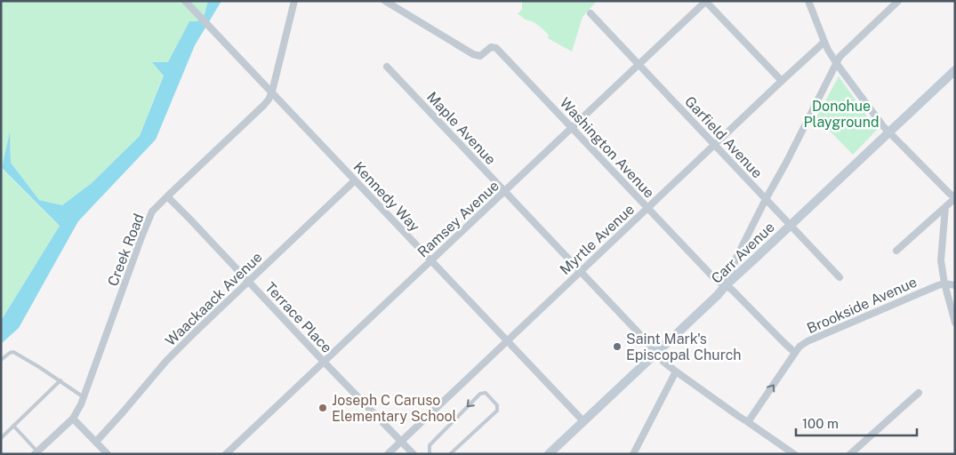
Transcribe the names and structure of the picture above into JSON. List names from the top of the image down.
{
  "streets": {
    "street": [
      "Maple Avenue",
      "Garfield Avenue",
      "Washington Avenue",
      "Kennedy Way",
      "Ramsey Avenue",
      "Myrtle Avenue",
      "Creek Road",
      "Carr Avenue",
      "Waackaack Avenue",
      "Brookside Avenue",
      "Terrace Place"
    ]
  },
  "crossings": [
    ["Maple Avenue", "Ramsey Avenue"],
    ["Maple Avenue", "Myrtle Avenue"],
    ["Maple Avenue", "Carr Avenue"],
    ["Maple Avenue", "Brookside Avenue"],
    ["Garfield Avenue", "Ramsey Avenue"],
    ["Garfield Avenue", "Myrtle Avenue"],
    ["Garfield Avenue", "Carr Avenue"],
    ["Washington Avenue", "Ramsey Avenue"],
    ["Washington Avenue", "Myrtle Avenue"],
    ["Washington Avenue", "Carr Avenue"],
    ["Washington Avenue", "Brookside Avenue"],
    ["Kennedy Way", "Ramsey Avenue"],
    ["Kennedy Way", "Myrtle Avenue"],
    ["Kennedy Way", "Creek Road"],
    ["Kennedy Way", "Carr Avenue"],
    ["Kennedy Way", "Waackaack Avenue"],
    ["Ramsey Avenue", "Terrace Place"],
    ["Myrtle Avenue", "Terrace Place"],
    ["Creek Road", "Terrace Place"],
    ["Waackaack Avenue", "Terrace Place"]
  ],
  "parks": ["Donohue Playground"],
  "places": ["Saint Mark's Episcopal Church", "Joseph C Caruso Elementary School"],
  "scale_bar": "100 m"
}
